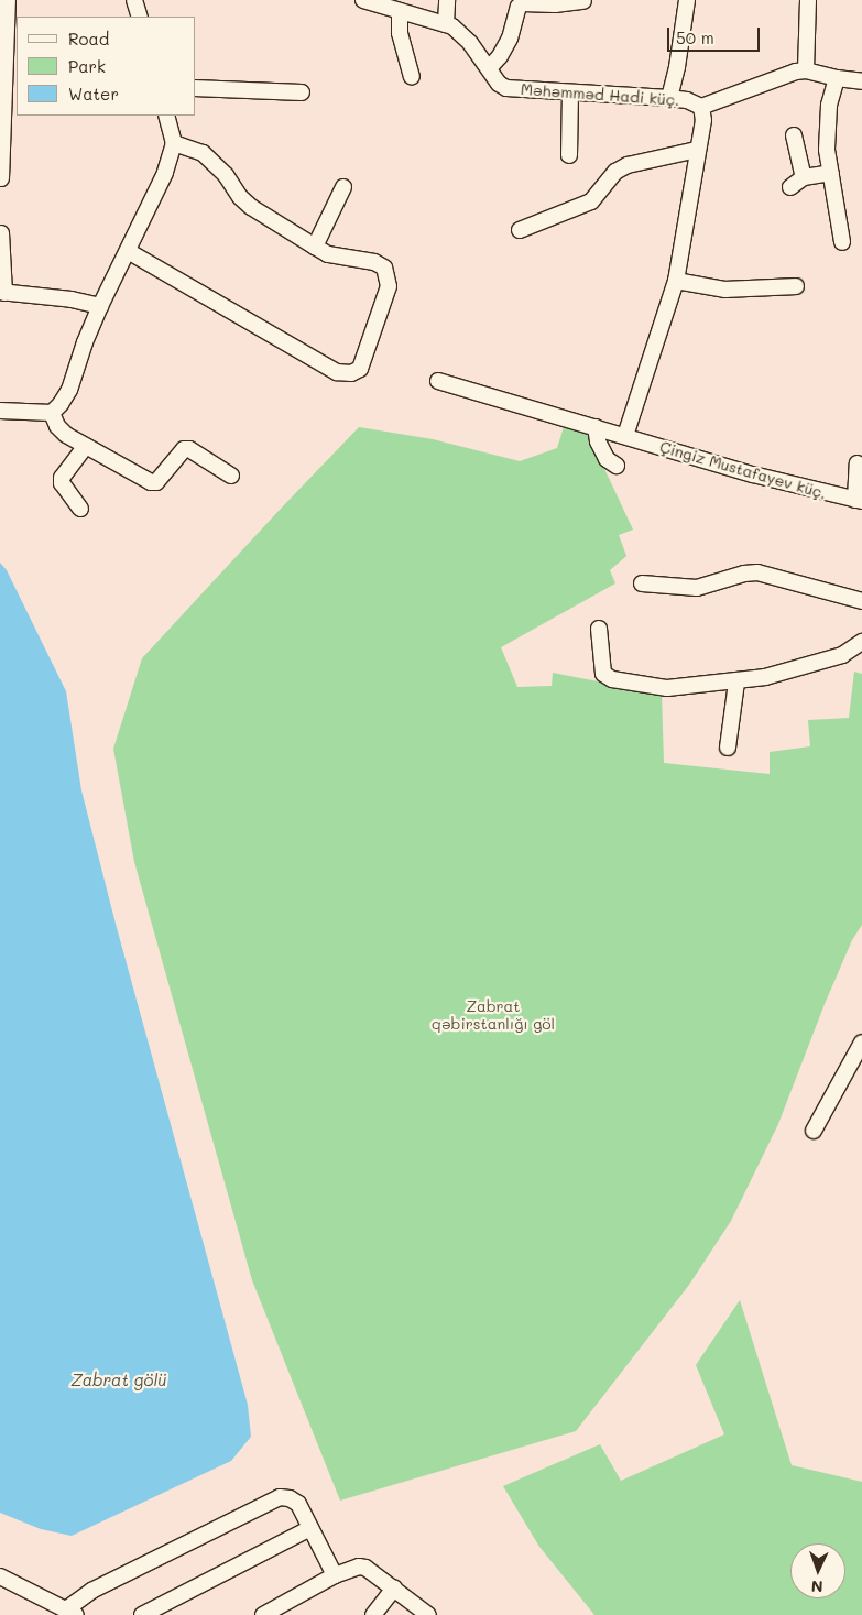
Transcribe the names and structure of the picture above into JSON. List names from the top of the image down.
{
  "streets": {
    "street": ["Məhəmməd Hadi küç.", "Çingiz Mustafayev küç."]
  },
  "water": ["Zabrat gölü"],
  "parks": ["Zabrat qəbirstanlığı göl"],
  "legend": ["Road", "Park", "Water"],
  "scale_bar": "50 m",
  "north": "bottom"
}
